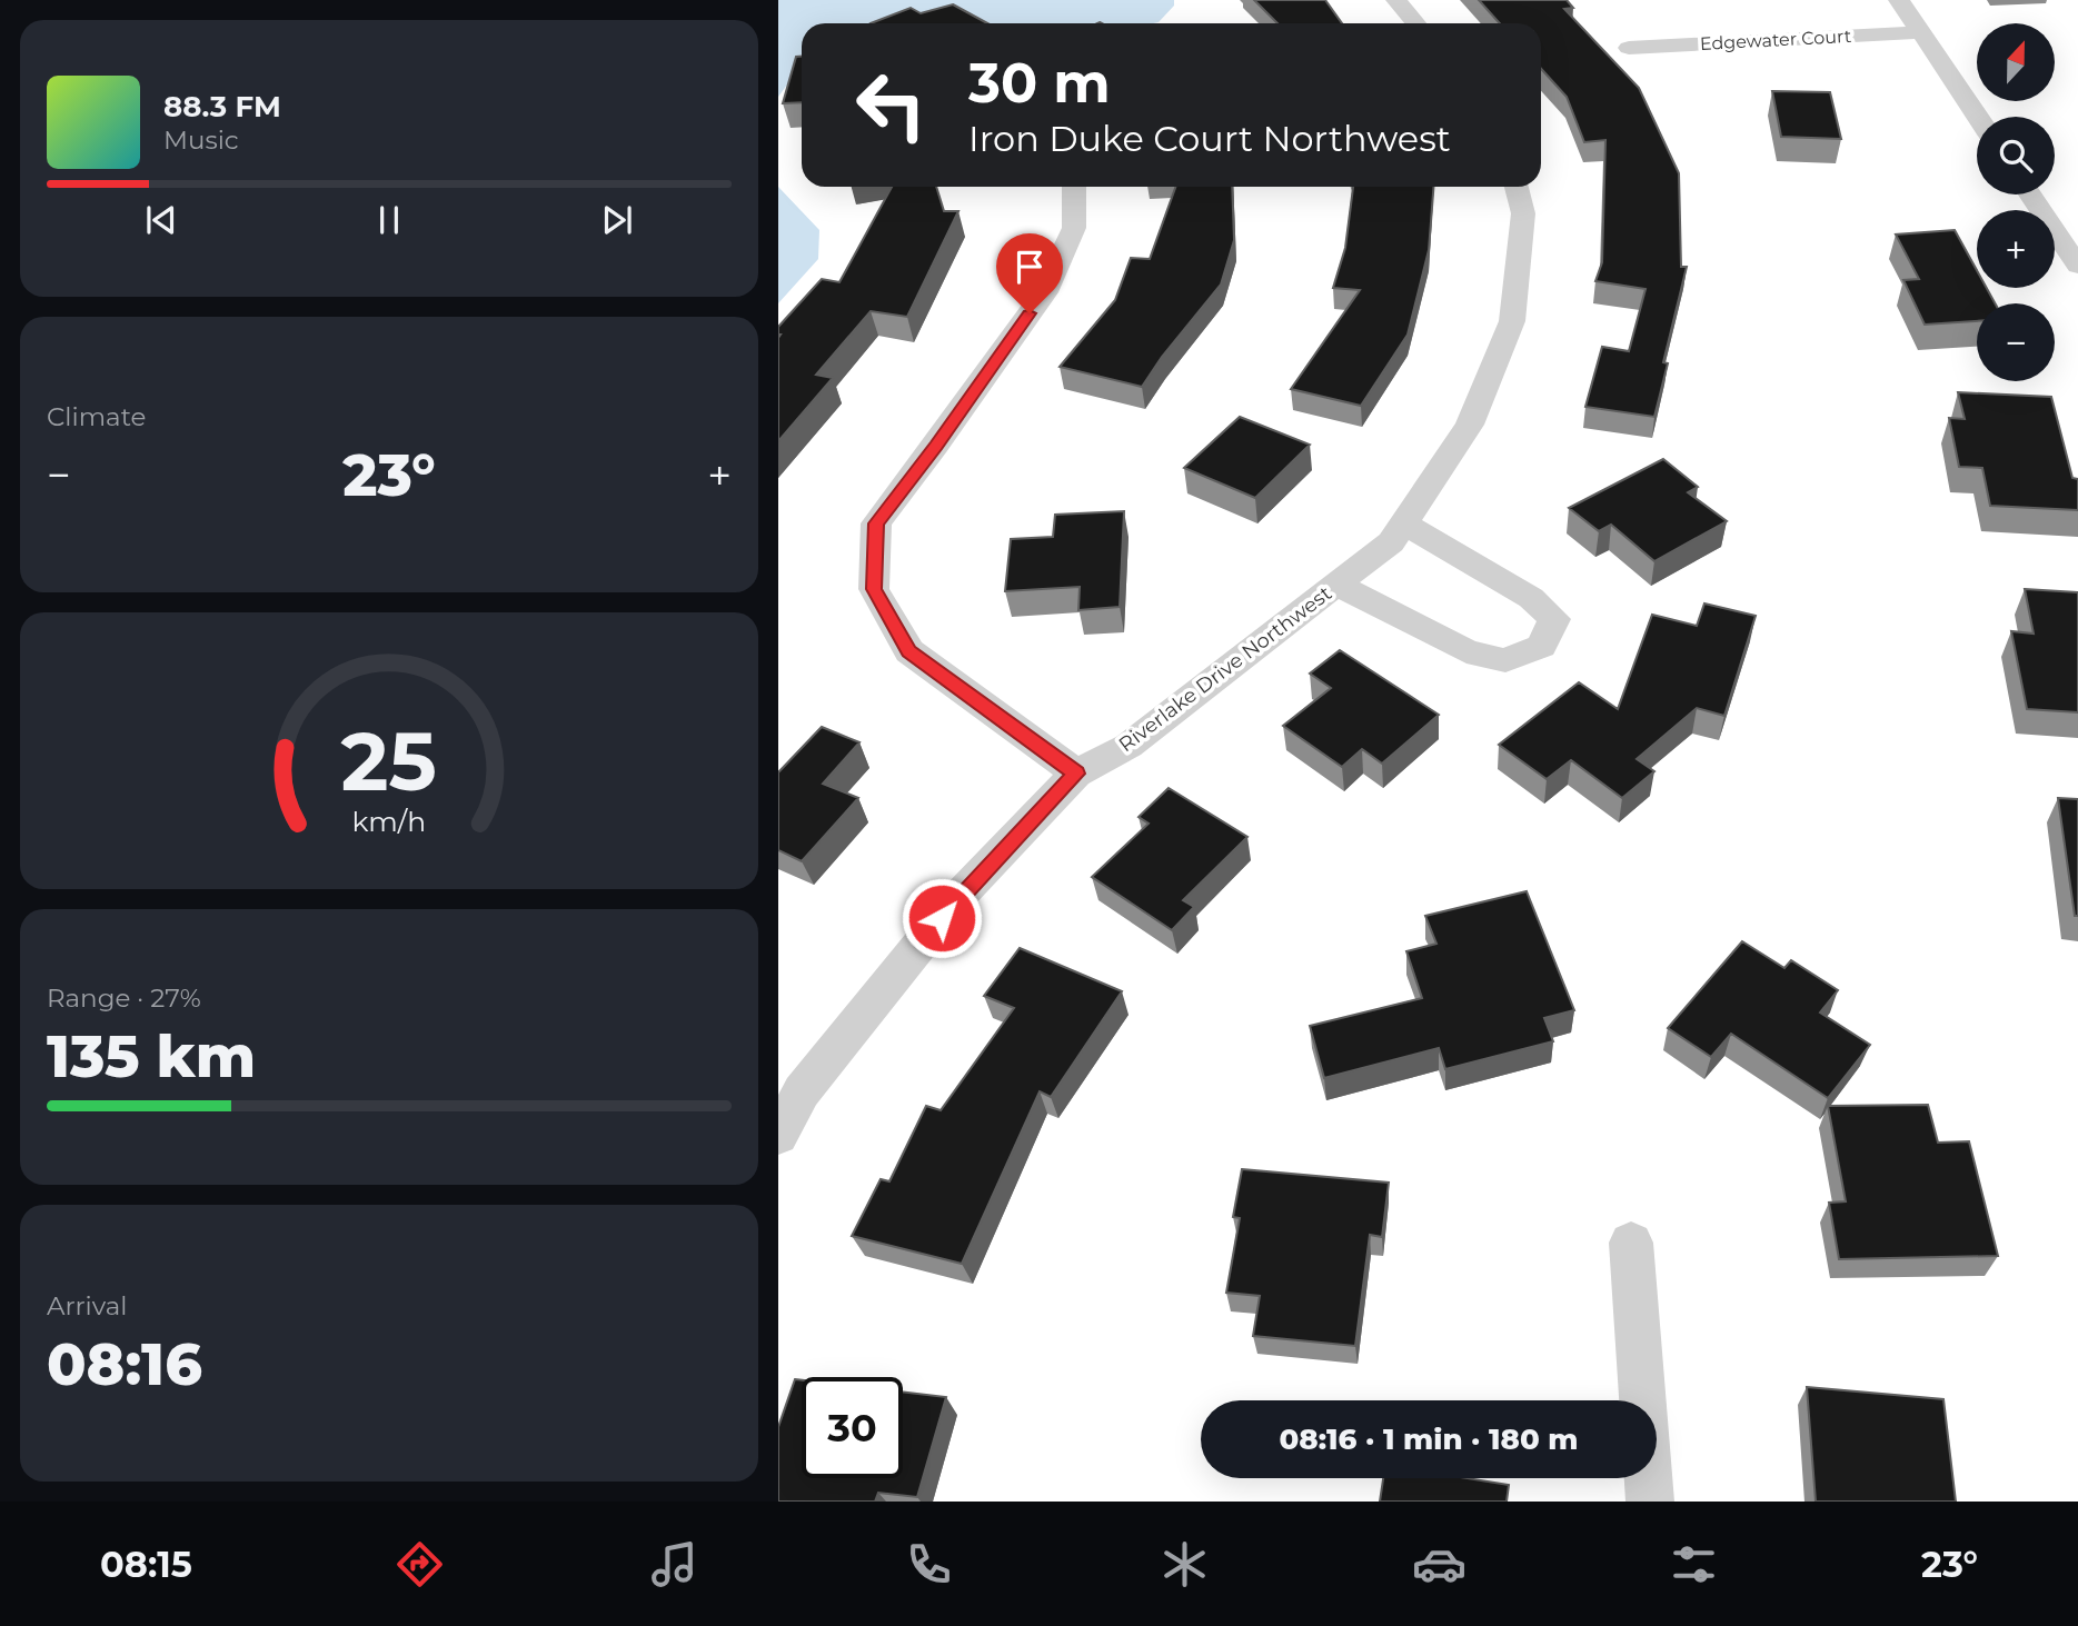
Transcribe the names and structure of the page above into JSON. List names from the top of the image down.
{
  "streets": {
    "street": ["Edgewater Court", "Riverlake Drive Northwest"]
  },
  "north": "top",
  "page": {
    "map_buttons": ["+", "−"],
    "turn": ["30 m", "Iron Duke Court Northwest"],
    "song": ["88.3 FM", "Music"],
    "tile": [
      "Climate",
      ["Range · 27%", "135 km"],
      ["Arrival", "08:16"]
    ],
    "heat": ["−", "23°", "+"],
    "limit": "30",
    "trip": "08:16 · 1 min · 180 m",
    "tabs": ["08:15", "23°"],
    "gauge": ["25", "km/h"]
  }
}
